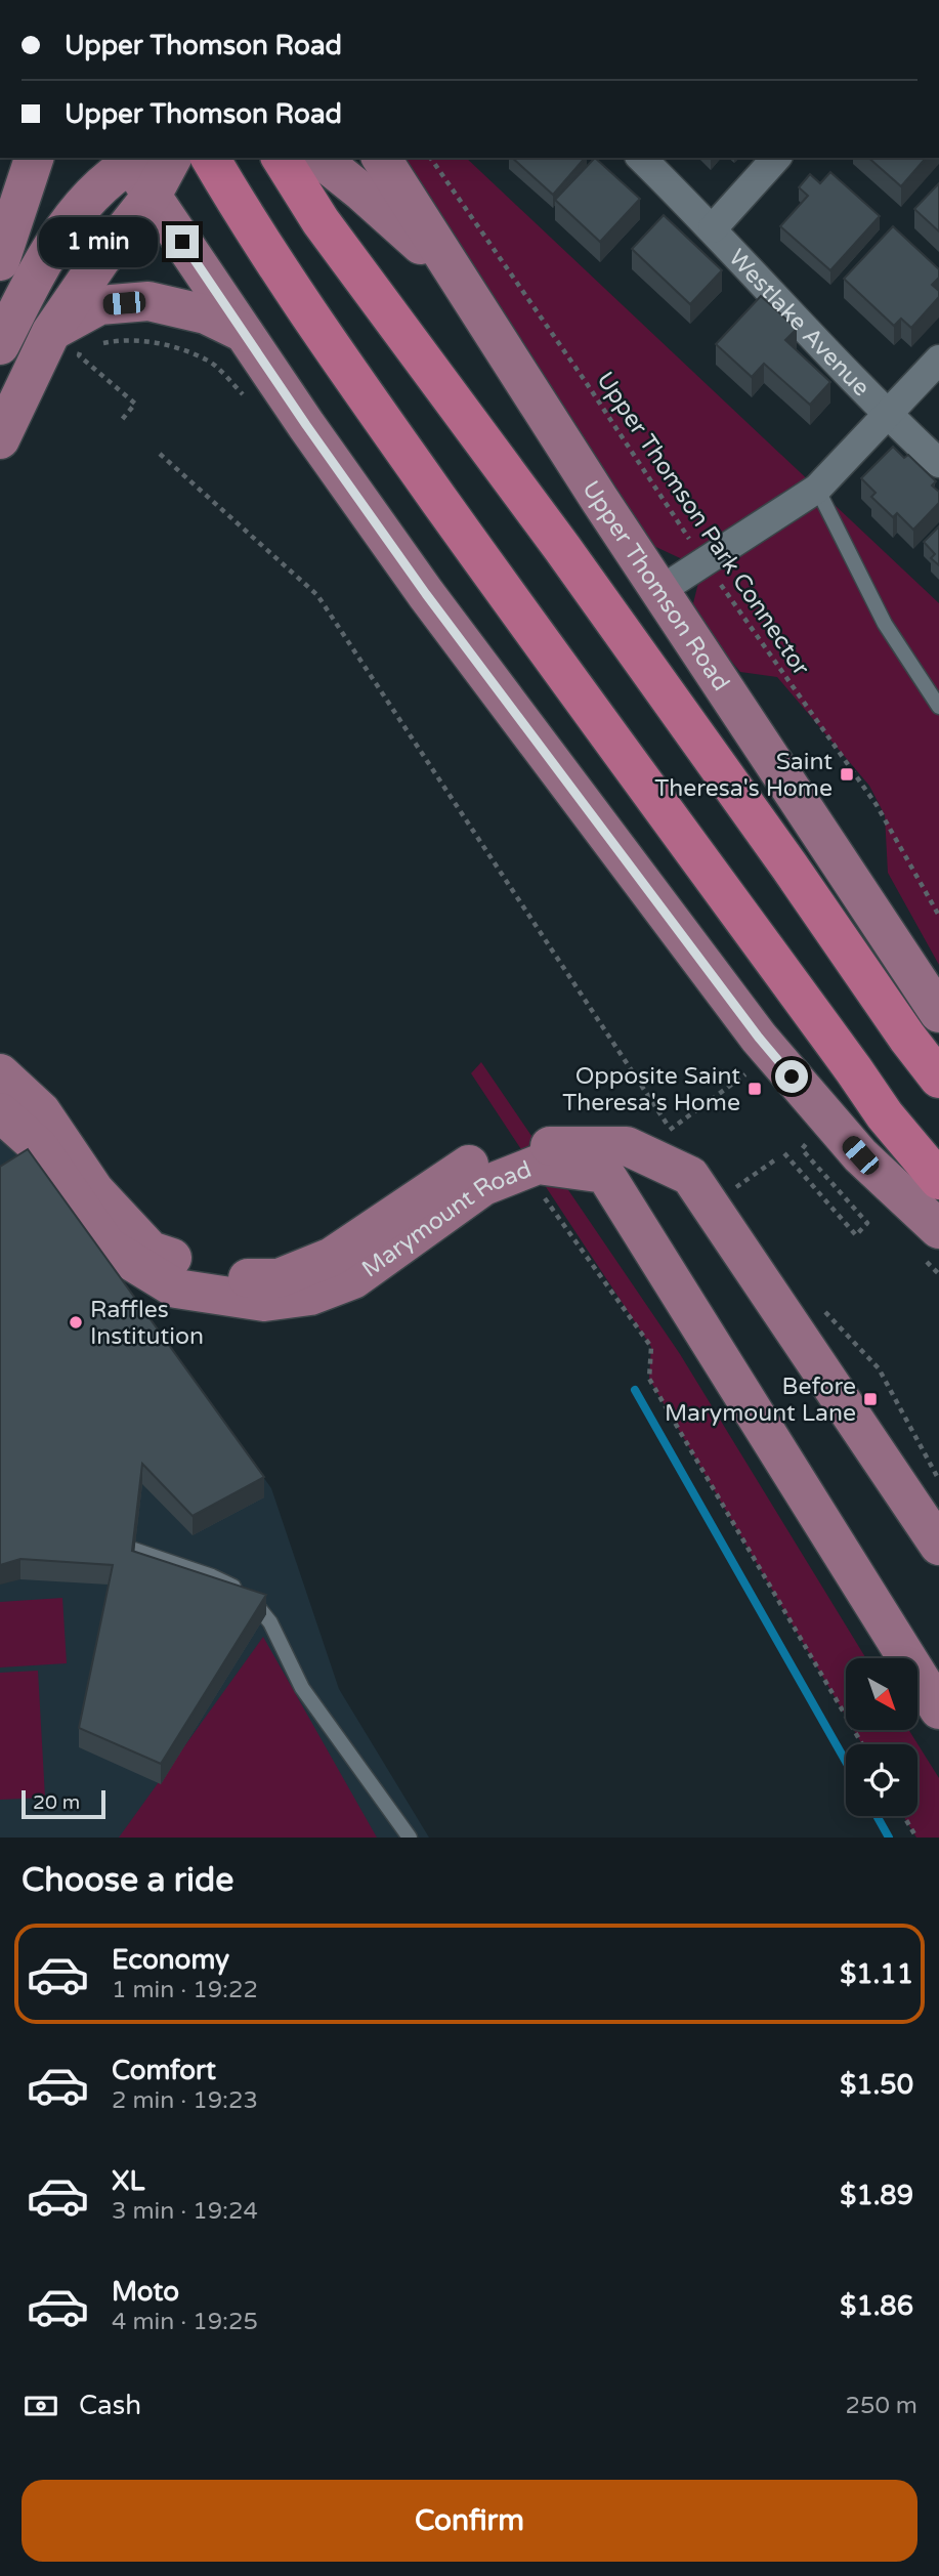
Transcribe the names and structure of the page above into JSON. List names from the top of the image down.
{
  "streets": {
    "main road": ["Upper Thomson Road", "Marymount Road"],
    "street": ["Westlake Avenue"],
    "path": ["Upper Thomson Park Connector"]
  },
  "crossings": [
    ["Westlake Avenue", "Upper Thomson Park Connector"],
    ["Westlake Avenue", "Upper Thomson Road"]
  ],
  "places": {
    "transit": ["Saint Theresa's Home", "Opposite Saint Theresa's Home", "Before Marymount Lane"],
    "other": ["Raffles Institution"]
  },
  "scale_bar": "20 m",
  "north": "bottom right",
  "page": {
    "banner": ["Upper Thomson Road", "Upper Thomson Road"],
    "bubble": "1 min",
    "scale": "20 m",
    "heading": "Choose a ride",
    "list": [
      {
        "name": "Economy",
        "note": "1 min · 19:22",
        "value": "$1.11"
      },
      {
        "name": "Comfort",
        "note": "2 min · 19:23",
        "value": "$1.50"
      },
      {
        "name": "XL",
        "note": "3 min · 19:24",
        "value": "$1.89"
      },
      {
        "name": "Moto",
        "note": "4 min · 19:25",
        "value": "$1.86"
      }
    ],
    "pay": ["Cash", "250 m"],
    "buttons": "Confirm"
  }
}
